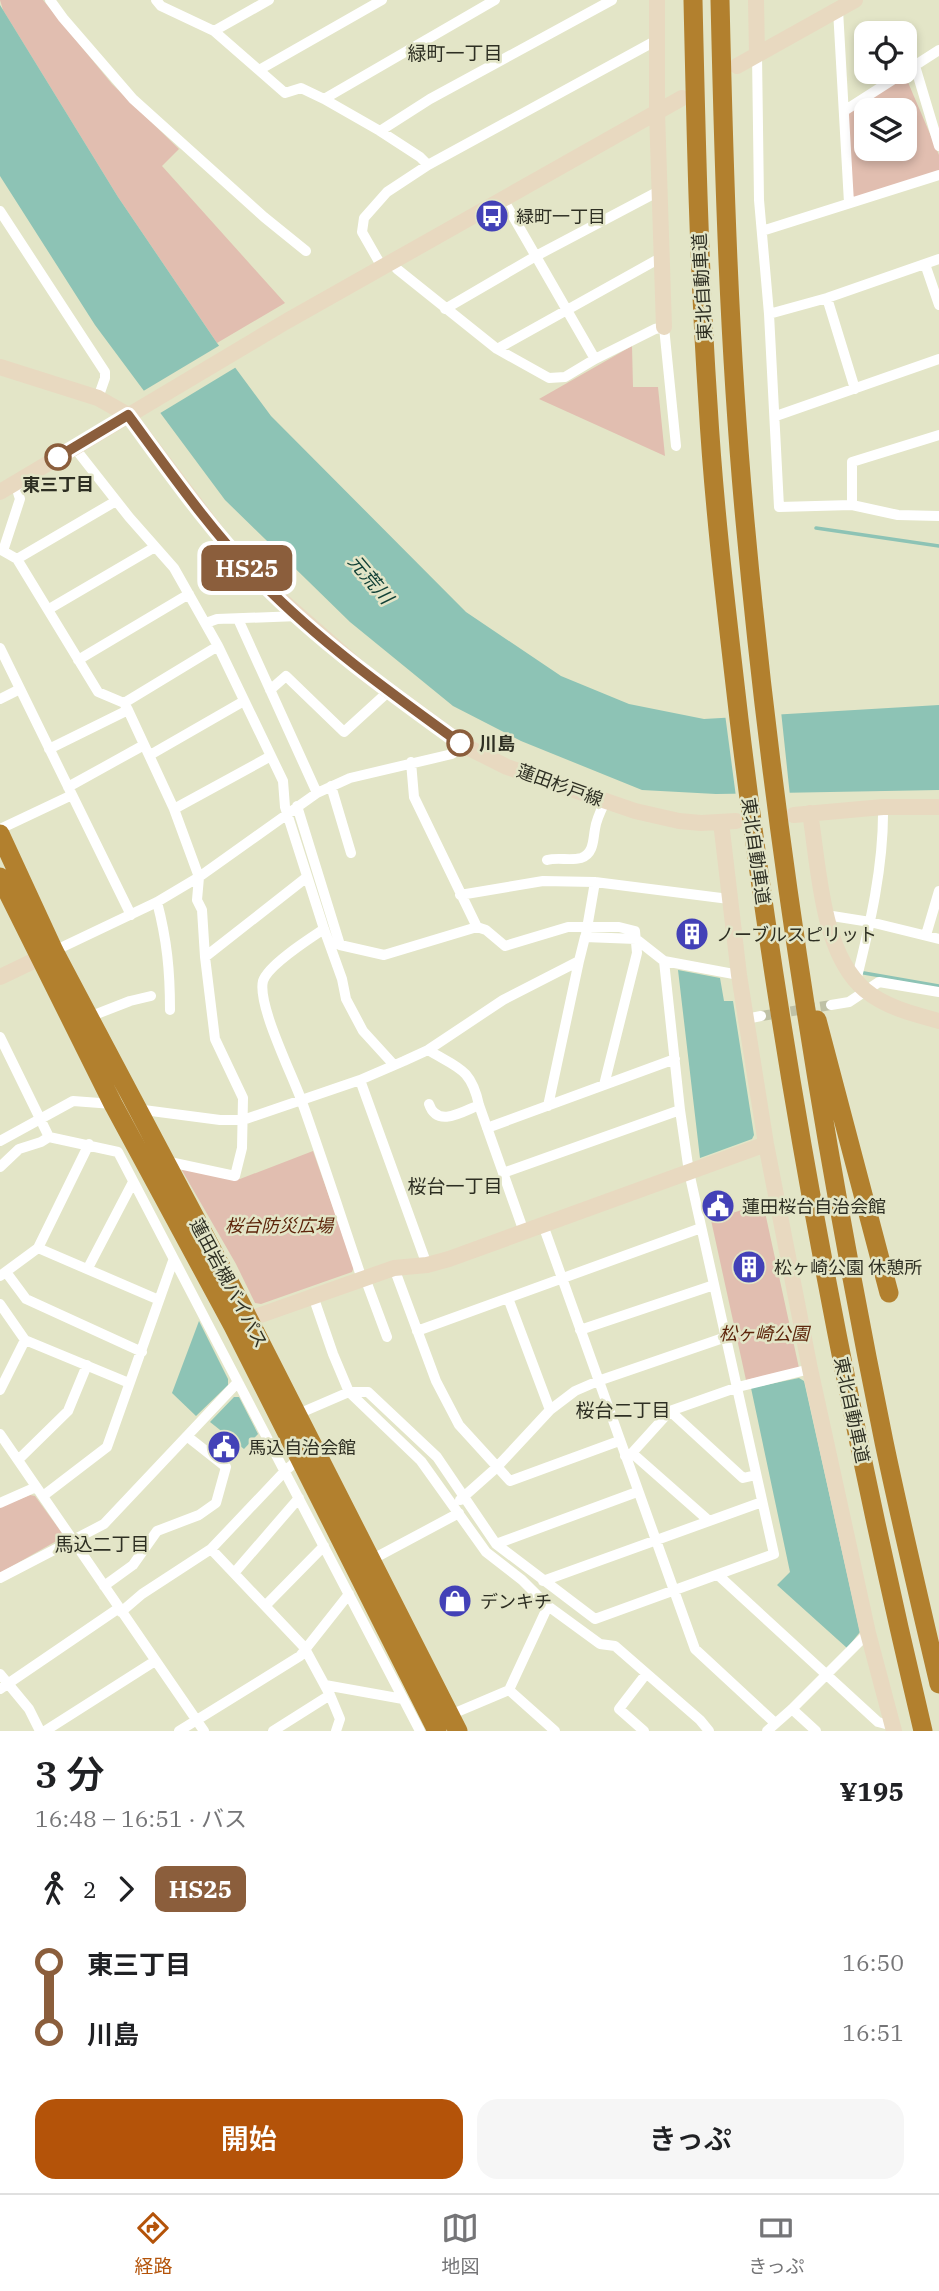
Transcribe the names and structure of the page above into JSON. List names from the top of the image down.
{
  "streets": {
    "highway": ["東北自動車道", "蓮田岩槻バイパス"],
    "street": ["蓮田杉戸線"]
  },
  "crossings": [
    ["東北自動車道", "蓮田杉戸線"]
  ],
  "districts": [
    "緑町一丁目",
    "桜台一丁目",
    "桜台二丁目",
    "馬込二丁目"
  ],
  "water": ["元荒川"],
  "parks": ["桜台防災広場", "松ヶ崎公園"],
  "places": {
    "bus stop": ["緑町一丁目"],
    "other": ["東三丁目", "川島"],
    "building": ["ノーブルスピリット", "松ヶ崎公園 休憩所"],
    "public building": ["蓮田桜台自治会館", "馬込自治会館"],
    "shop": ["デンキチ"]
  },
  "lines": ["bus line HS25"],
  "page": {
    "on_map": "HS25",
    "heading": ["3 分", "16:48 – 16:51 · バス", "¥195"],
    "legs": ["2", "HS25"],
    "list": [
      {
        "name": "東三丁目",
        "value": "16:50"
      },
      {
        "name": "川島",
        "value": "16:51"
      }
    ],
    "buttons": ["開始", "きっぷ"],
    "tabs": ["経路", "地図", "きっぷ"]
  }
}
